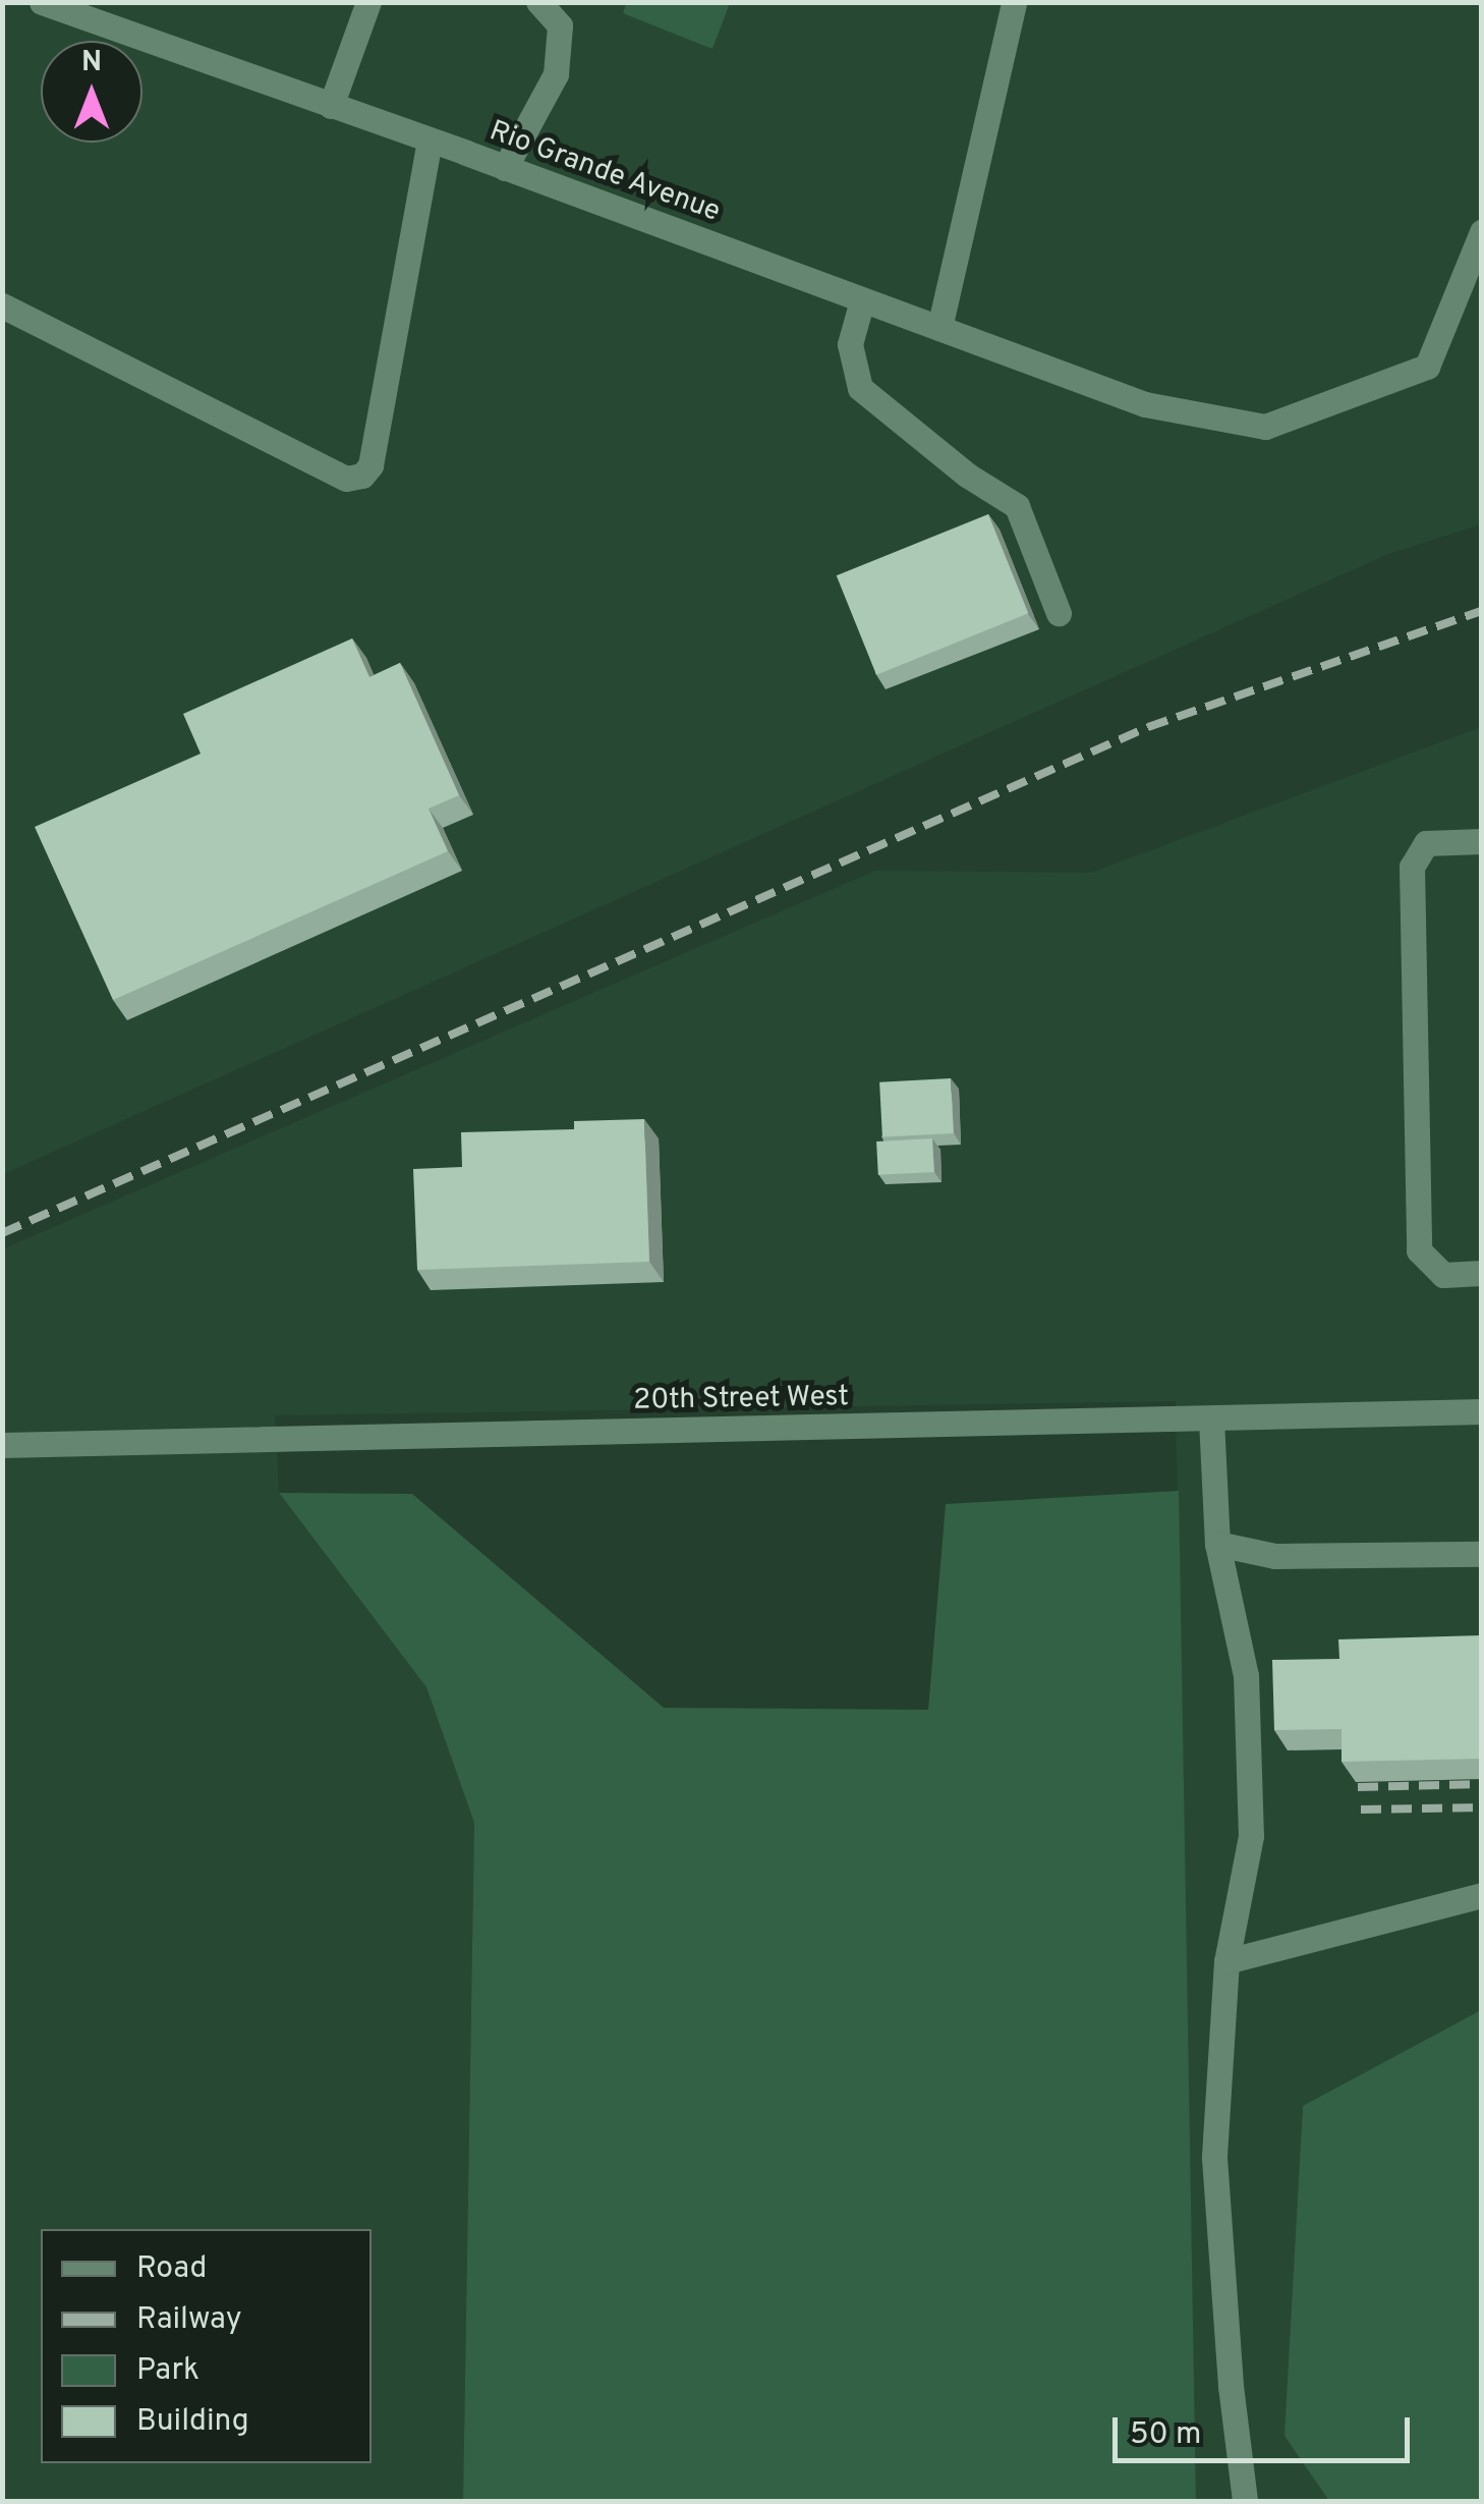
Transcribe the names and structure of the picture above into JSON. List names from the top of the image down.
{
  "streets": {
    "street": ["Rio Grande Avenue", "20th Street West"]
  },
  "legend": [
    "Road",
    "Railway",
    "Park",
    "Building"
  ],
  "scale_bar": "50 m",
  "north": "top"
}
